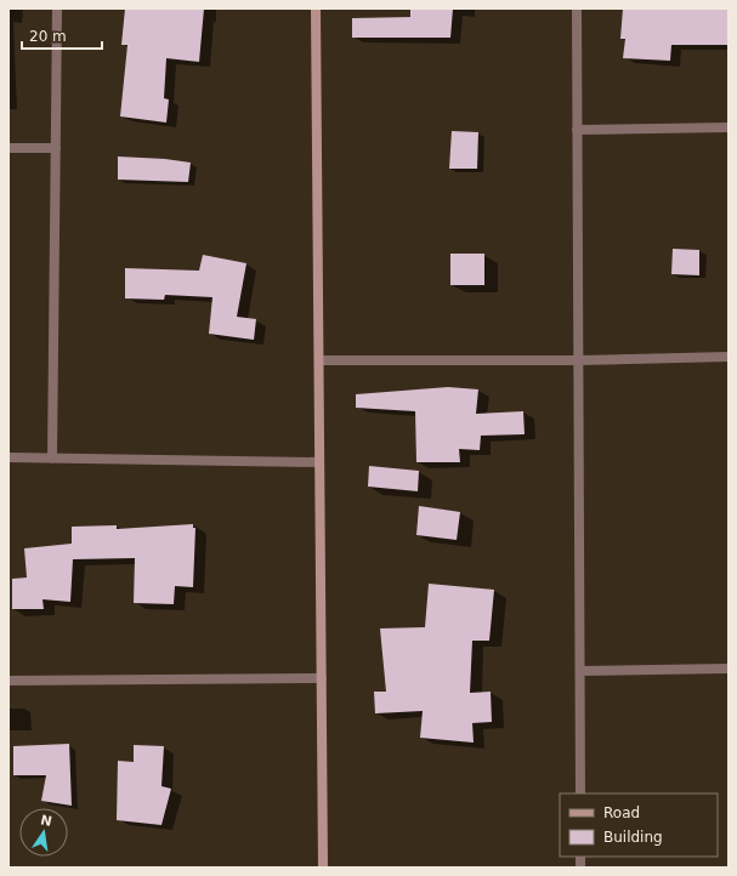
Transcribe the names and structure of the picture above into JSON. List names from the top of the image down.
{
  "legend": ["Road", "Building"],
  "scale_bar": "20 m",
  "north": "top"
}
